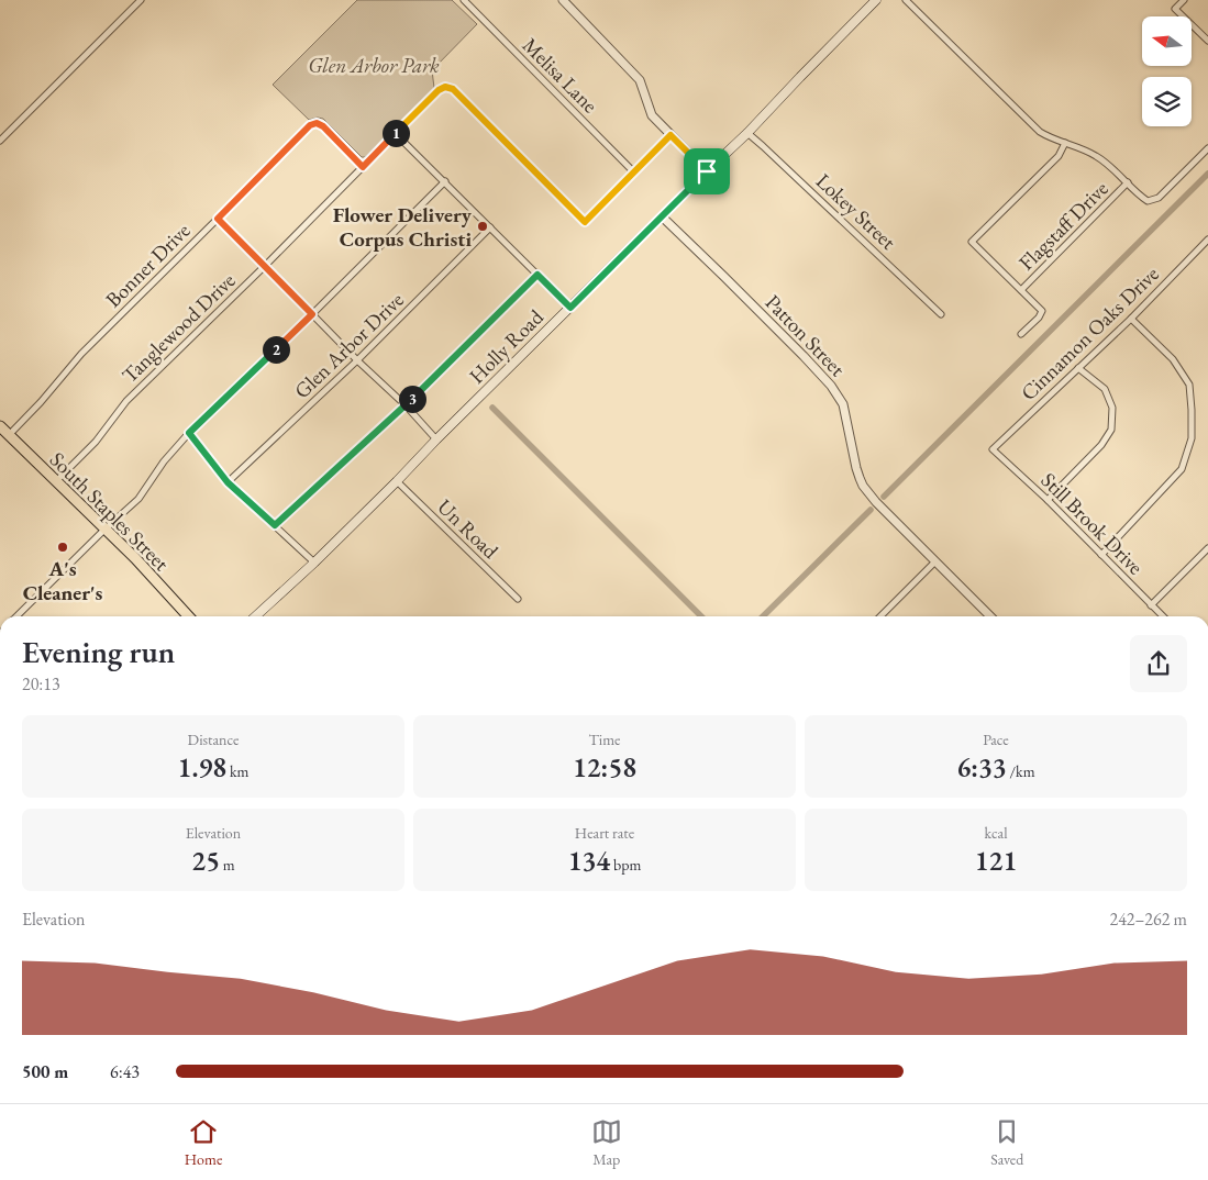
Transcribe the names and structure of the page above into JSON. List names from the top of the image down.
{
  "streets": {
    "main road": ["Holly Road", "South Staples Street"],
    "street": [
      "Melisa Lane",
      "Lokey Street",
      "Flagstaff Drive",
      "Bonner Drive",
      "Tanglewood Drive",
      "Cinnamon Oaks Drive",
      "Patton Street",
      "Glen Arbor Drive",
      "Still Brook Drive",
      "Un Road"
    ]
  },
  "crossings": [
    ["Melisa Lane", "Tanglewood Drive"],
    ["Lokey Street", "Holly Road"],
    ["Bonner Drive", "Tanglewood Drive"],
    ["Bonner Drive", "South Staples Street"],
    ["Tanglewood Drive", "South Staples Street"],
    ["Cinnamon Oaks Drive", "Still Brook Drive"],
    ["Patton Street", "Holly Road"],
    ["Holly Road", "Un Road"]
  ],
  "parks": ["Glen Arbor Park"],
  "places": ["Flower Delivery Corpus Christi", "A's Cleaner's"],
  "north": "left",
  "page": {
    "pins": ["1", "2", "3"],
    "heading": ["Evening run", "20:13"],
    "stats": [
      ["Distance", "1.98 km"],
      ["Time", "12:58"],
      ["Pace", "6:33 /km"],
      ["Elevation", "25 m"],
      ["Heart rate", "134 bpm"],
      ["kcal", "121"]
    ],
    "chart": ["Elevation", "242–262 m"],
    "list": [
      {
        "name": "500 m",
        "note": "6:43"
      }
    ],
    "tabs": ["Home", "Map", "Saved"]
  }
}
